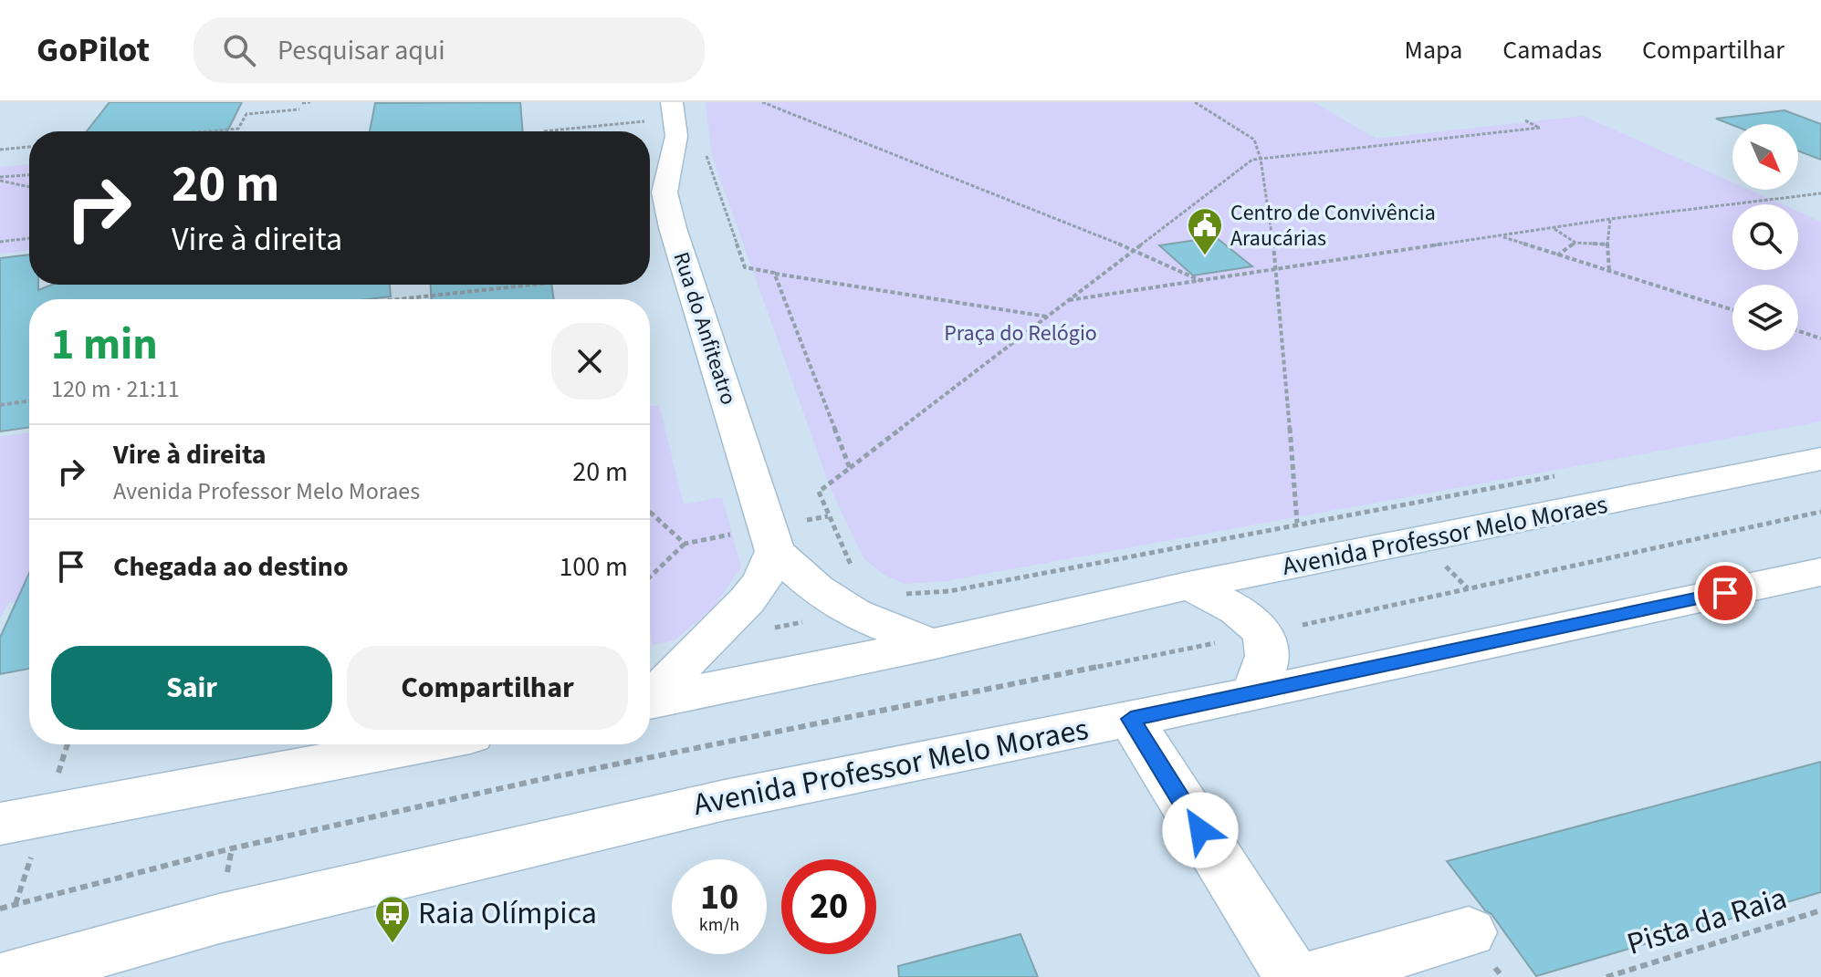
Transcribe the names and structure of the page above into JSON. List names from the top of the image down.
{
  "streets": {
    "street": ["Rua do Anfiteatro", "Avenida Professor Melo Moraes"],
    "path": ["Pista da Raia"]
  },
  "parks": ["Praça do Relógio"],
  "places": {
    "public building": ["Centro de Convivência Araucárias"],
    "bus stop": ["Raia Olímpica"]
  },
  "north": "bottom right",
  "page": {
    "header": "GoPilot",
    "search": "Pesquisar aqui",
    "nav": ["Mapa", "Camadas", "Compartilhar"],
    "turn": ["20 m", "Vire à direita"],
    "heading": ["1 min", "120 m · 21:11"],
    "list": [
      {
        "name": "Vire à direita",
        "note": "Avenida Professor Melo Moraes",
        "value": "20 m"
      },
      {
        "name": "Chegada ao destino",
        "value": "100 m"
      }
    ],
    "buttons": ["Sair", "Compartilhar"],
    "speed": "10 km/h",
    "limit": "20"
  }
}
